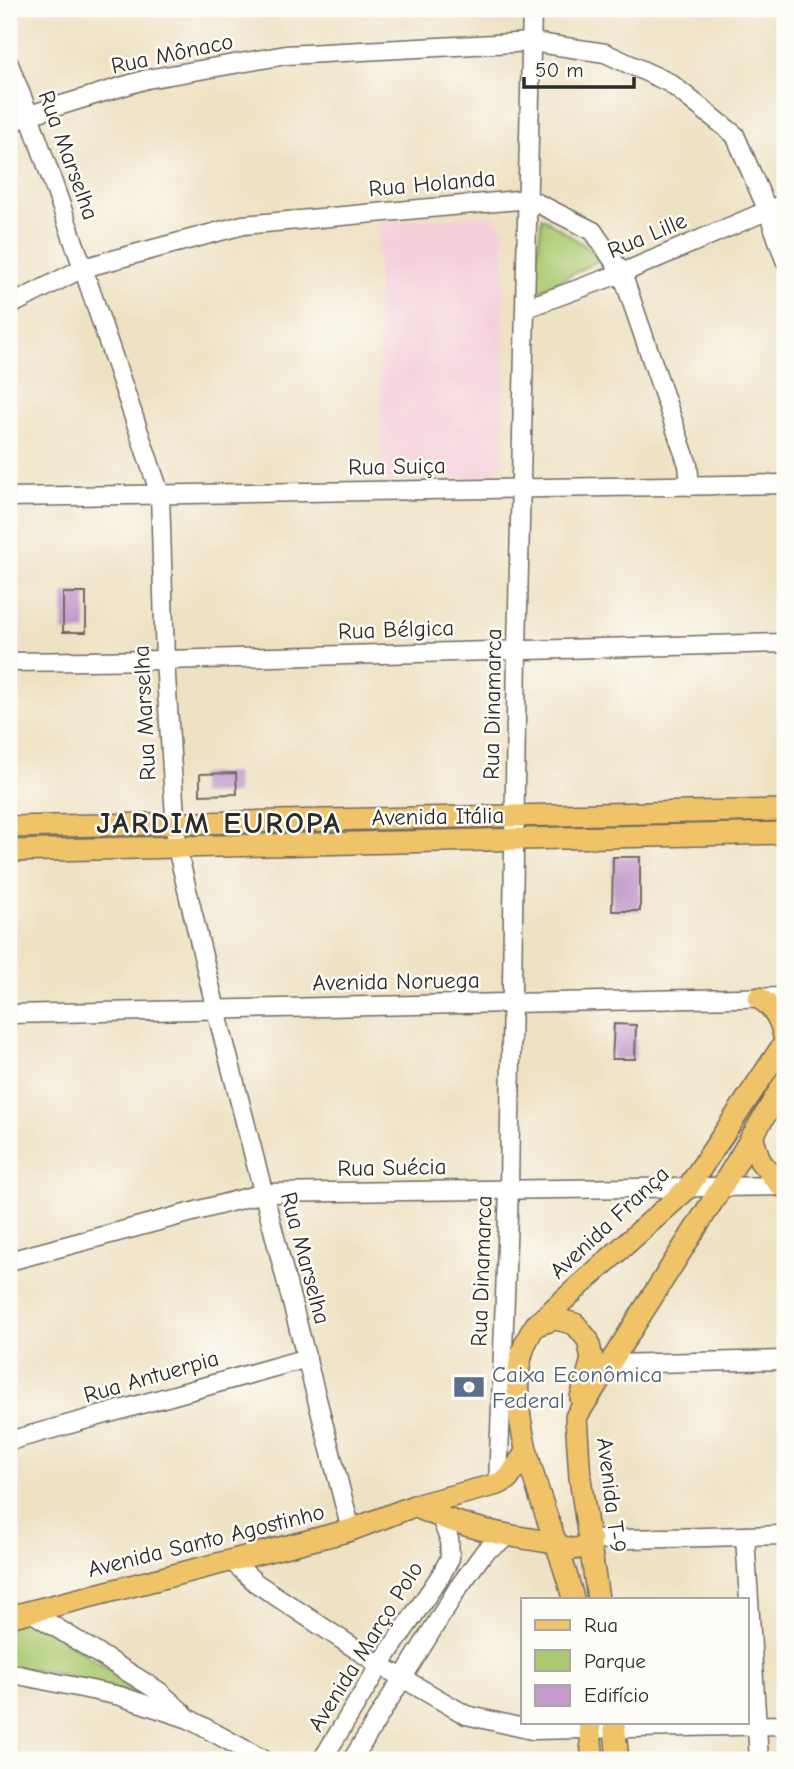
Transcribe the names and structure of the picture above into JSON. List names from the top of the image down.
{
  "streets": {
    "main road": [
      "Avenida Itália",
      "Avenida França",
      "Avenida T-9",
      "Avenida Santo Agostinho"
    ],
    "street": [
      "Rua Mônaco",
      "Rua Marselha",
      "Rua Holanda",
      "Rua Lille",
      "Rua Suiça",
      "Rua Bélgica",
      "Rua Dinamarca",
      "Avenida Noruega",
      "Rua Suécia",
      "Rua Antuerpia",
      "Avenida Março Polo"
    ]
  },
  "crossings": [
    ["Rua Mônaco", "Rua Marselha"],
    ["Rua Mônaco", "Rua Lille"],
    ["Rua Mônaco", "Rua Dinamarca"],
    ["Rua Marselha", "Rua Holanda"],
    ["Rua Marselha", "Rua Suiça"],
    ["Rua Marselha", "Rua Bélgica"],
    ["Rua Marselha", "Avenida Itália"],
    ["Rua Marselha", "Avenida Noruega"],
    ["Rua Marselha", "Rua Suécia"],
    ["Rua Marselha", "Rua Antuerpia"],
    ["Rua Marselha", "Avenida Santo Agostinho"],
    ["Rua Holanda", "Rua Lille"],
    ["Rua Holanda", "Rua Suiça"],
    ["Rua Holanda", "Rua Dinamarca"],
    ["Rua Lille", "Rua Dinamarca"],
    ["Rua Suiça", "Rua Dinamarca"],
    ["Rua Bélgica", "Rua Dinamarca"],
    ["Rua Dinamarca", "Avenida Itália"],
    ["Rua Dinamarca", "Avenida Noruega"],
    ["Rua Dinamarca", "Rua Suécia"],
    ["Rua Dinamarca", "Avenida Santo Agostinho"],
    ["Rua Suécia", "Avenida França"]
  ],
  "districts": ["JARDIM EUROPA"],
  "places": {
    "bank": ["Caixa Econômica Federal"]
  },
  "legend": ["Rua", "Parque", "Edifício"],
  "scale_bar": "50 m"
}
